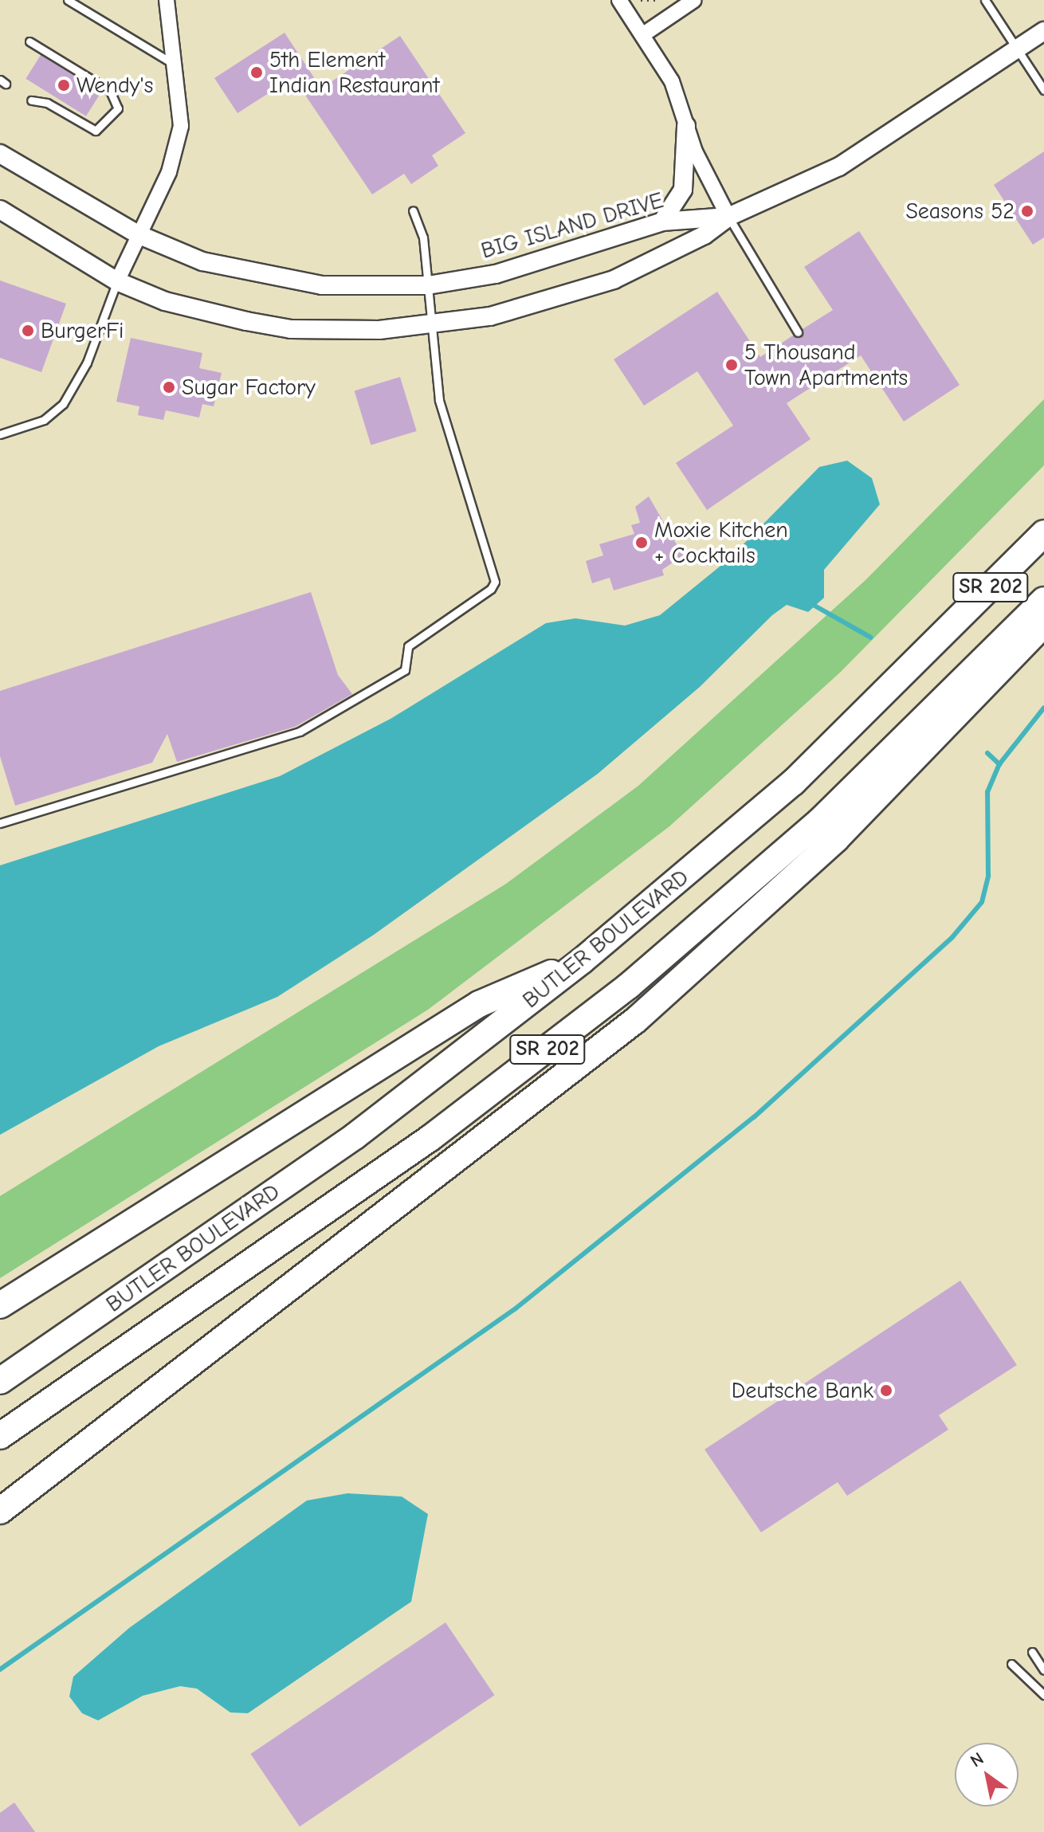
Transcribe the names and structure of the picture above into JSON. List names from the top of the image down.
{
  "streets": {
    "highway": ["SR 202", "BUTLER BOULEVARD"],
    "street": ["BIG ISLAND DRIVE"]
  },
  "places": [
    "5th Element Indian Restaurant",
    "Wendy's",
    "Seasons 52",
    "BurgerFi",
    "5 Thousand Town Apartments",
    "Sugar Factory",
    "Moxie Kitchen + Cocktails",
    "Deutsche Bank"
  ],
  "north": "top left"
}
